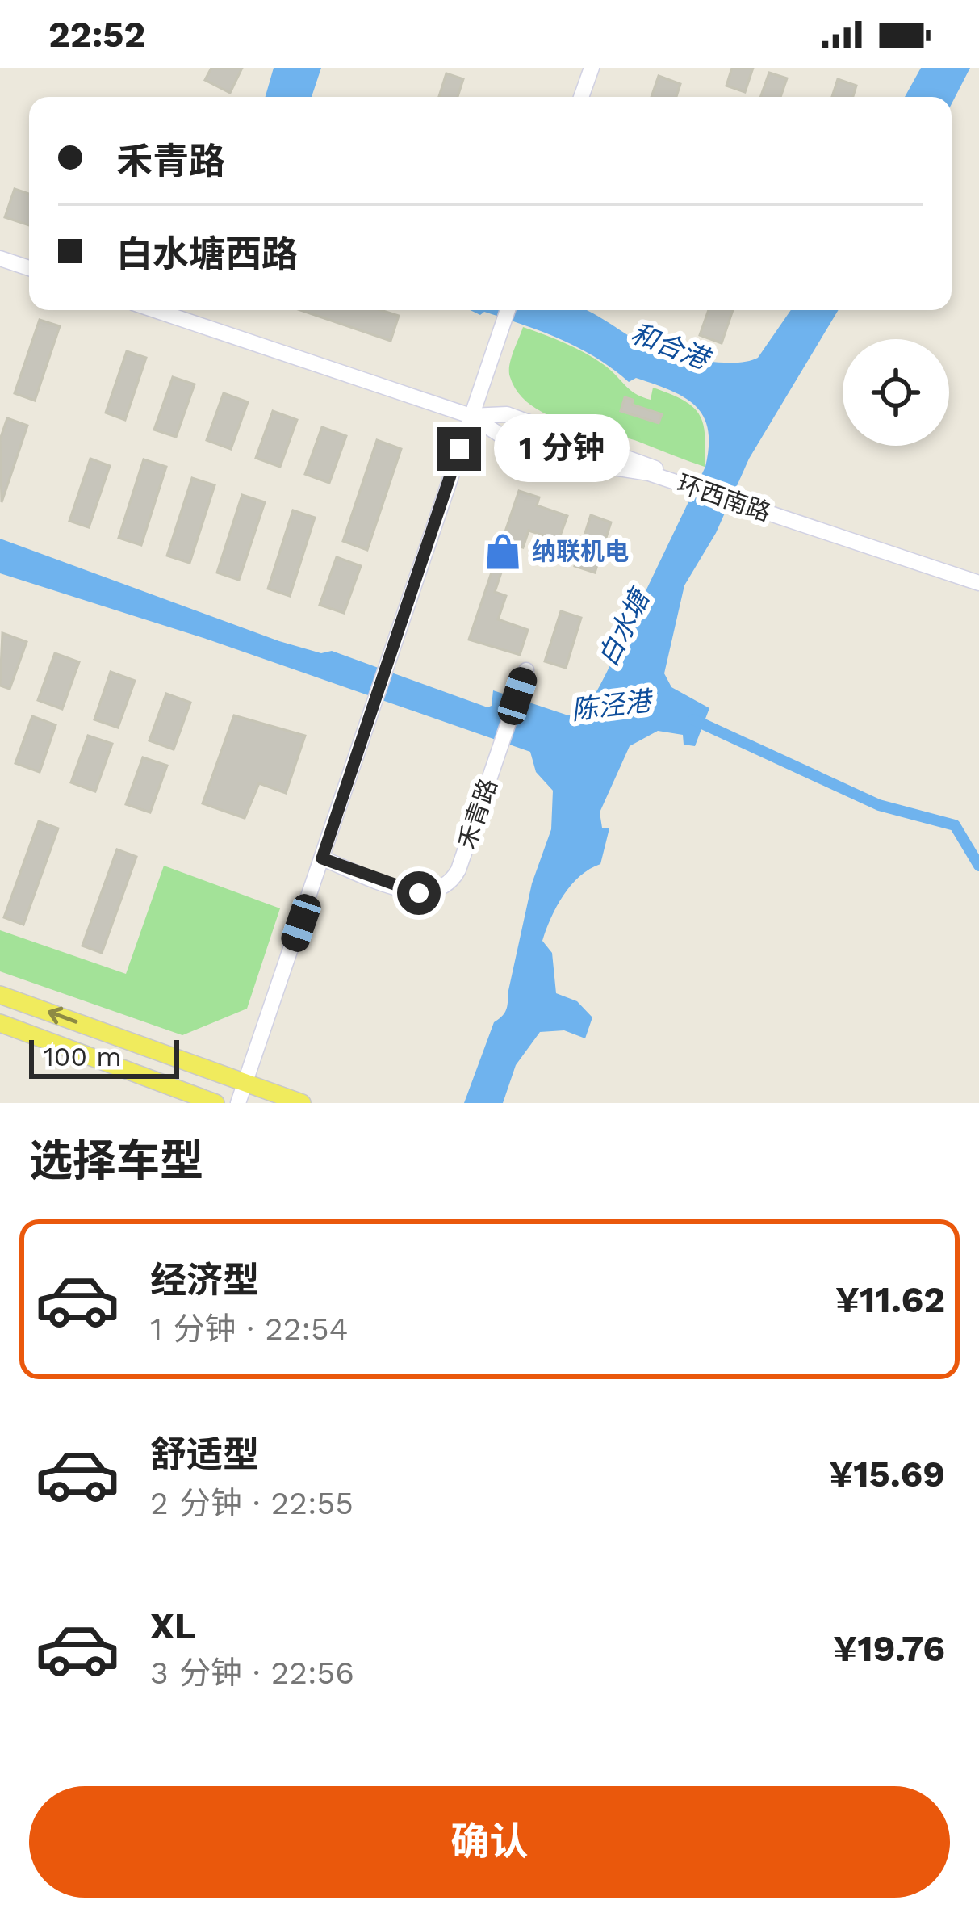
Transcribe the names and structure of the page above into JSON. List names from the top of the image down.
{
  "streets": {
    "street": ["环西南路", "禾青路"]
  },
  "water": ["和合港", "白水塘", "陈泾港"],
  "places": {
    "shop": ["纳联机电"]
  },
  "scale_bar": "100 m",
  "page": {
    "status": "22:52",
    "banner": ["禾青路", "白水塘西路"],
    "bubble": "1 分钟",
    "scale": "100 m",
    "heading": "选择车型",
    "list": [
      {
        "name": "经济型",
        "note": "1 分钟 · 22:54",
        "value": "¥11.62"
      },
      {
        "name": "舒适型",
        "note": "2 分钟 · 22:55",
        "value": "¥15.69"
      },
      {
        "name": "XL",
        "note": "3 分钟 · 22:56",
        "value": "¥19.76"
      }
    ],
    "buttons": "确认"
  }
}
